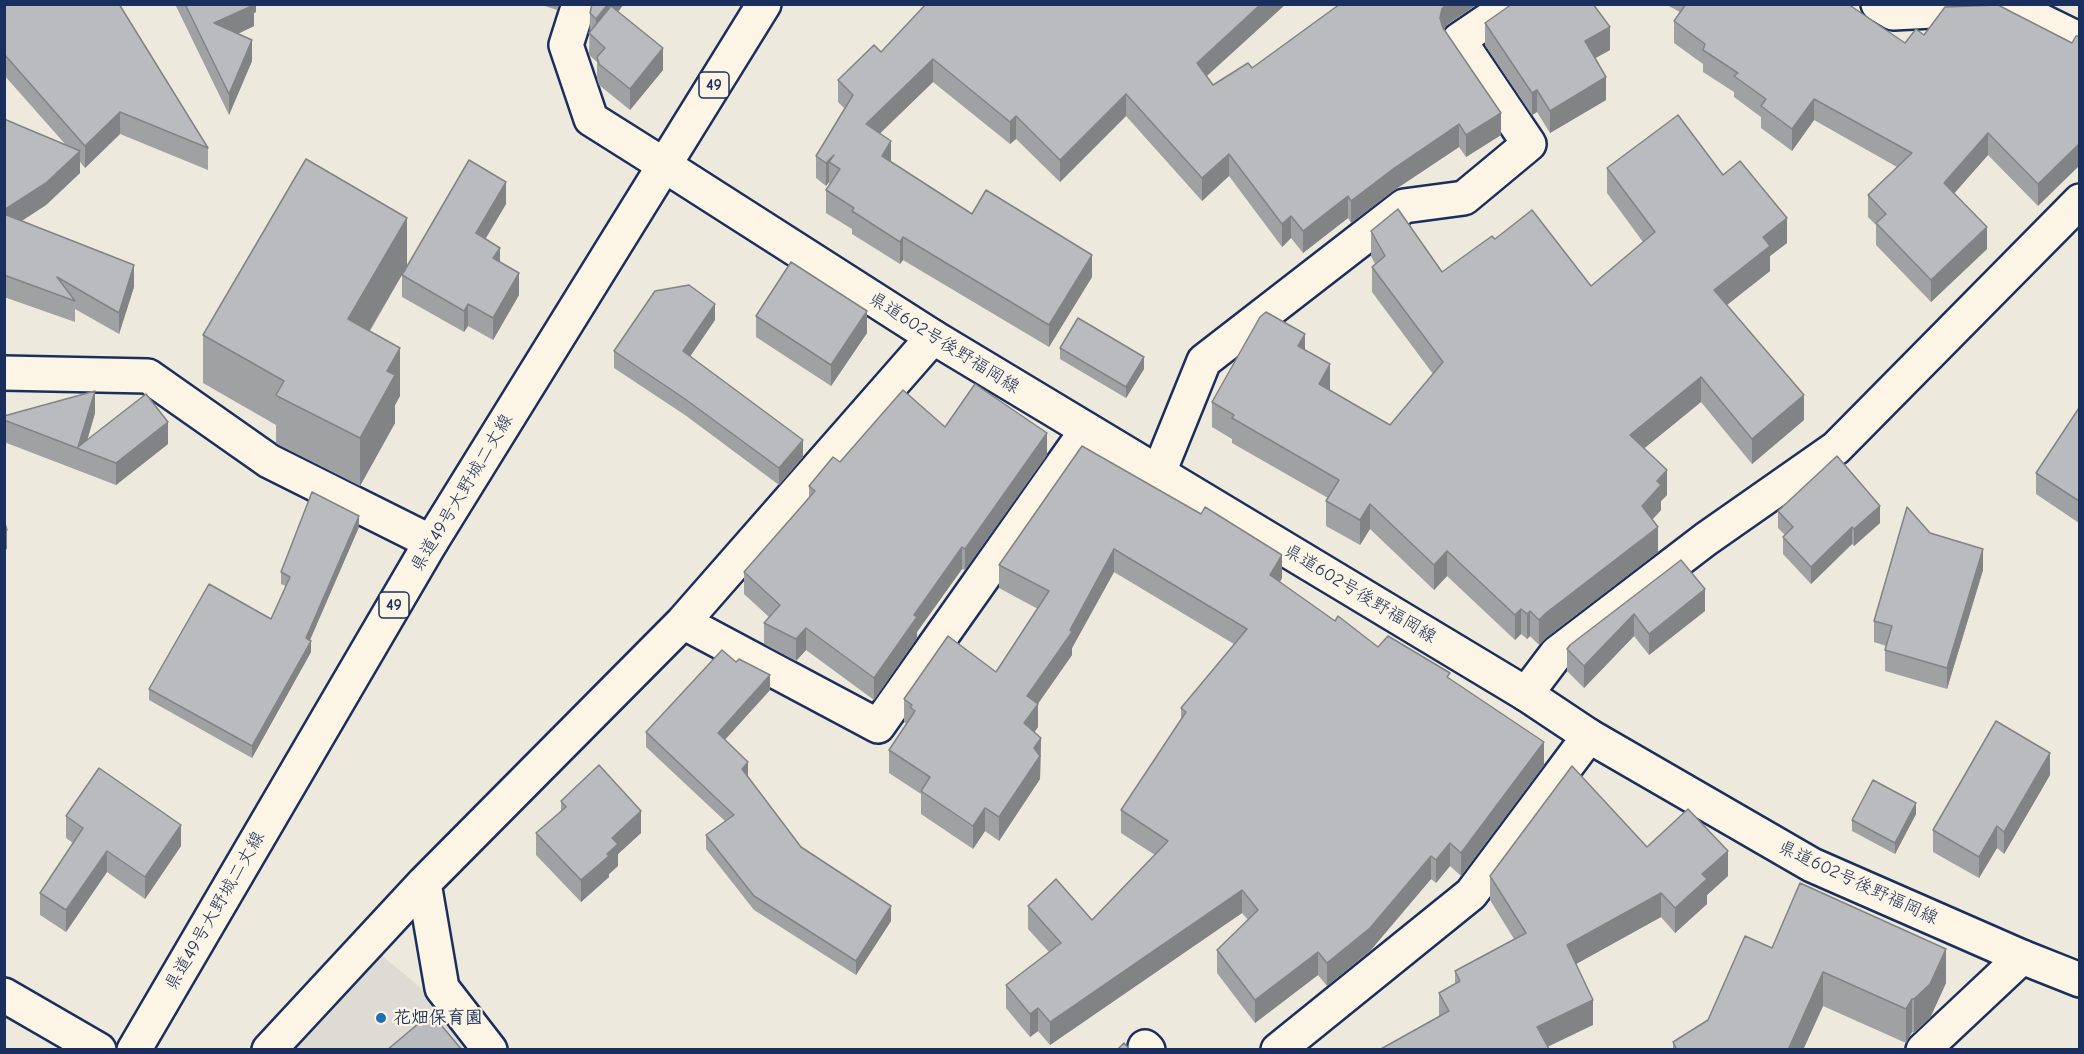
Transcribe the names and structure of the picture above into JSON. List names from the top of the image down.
{
  "streets": {
    "street": ["49", "県道602号後野福岡線", "県道49号大野城二丈線"]
  },
  "crossings": [
    ["県道602号後野福岡線", "県道49号大野城二丈線"]
  ],
  "places": ["花畑保育園"]
}
